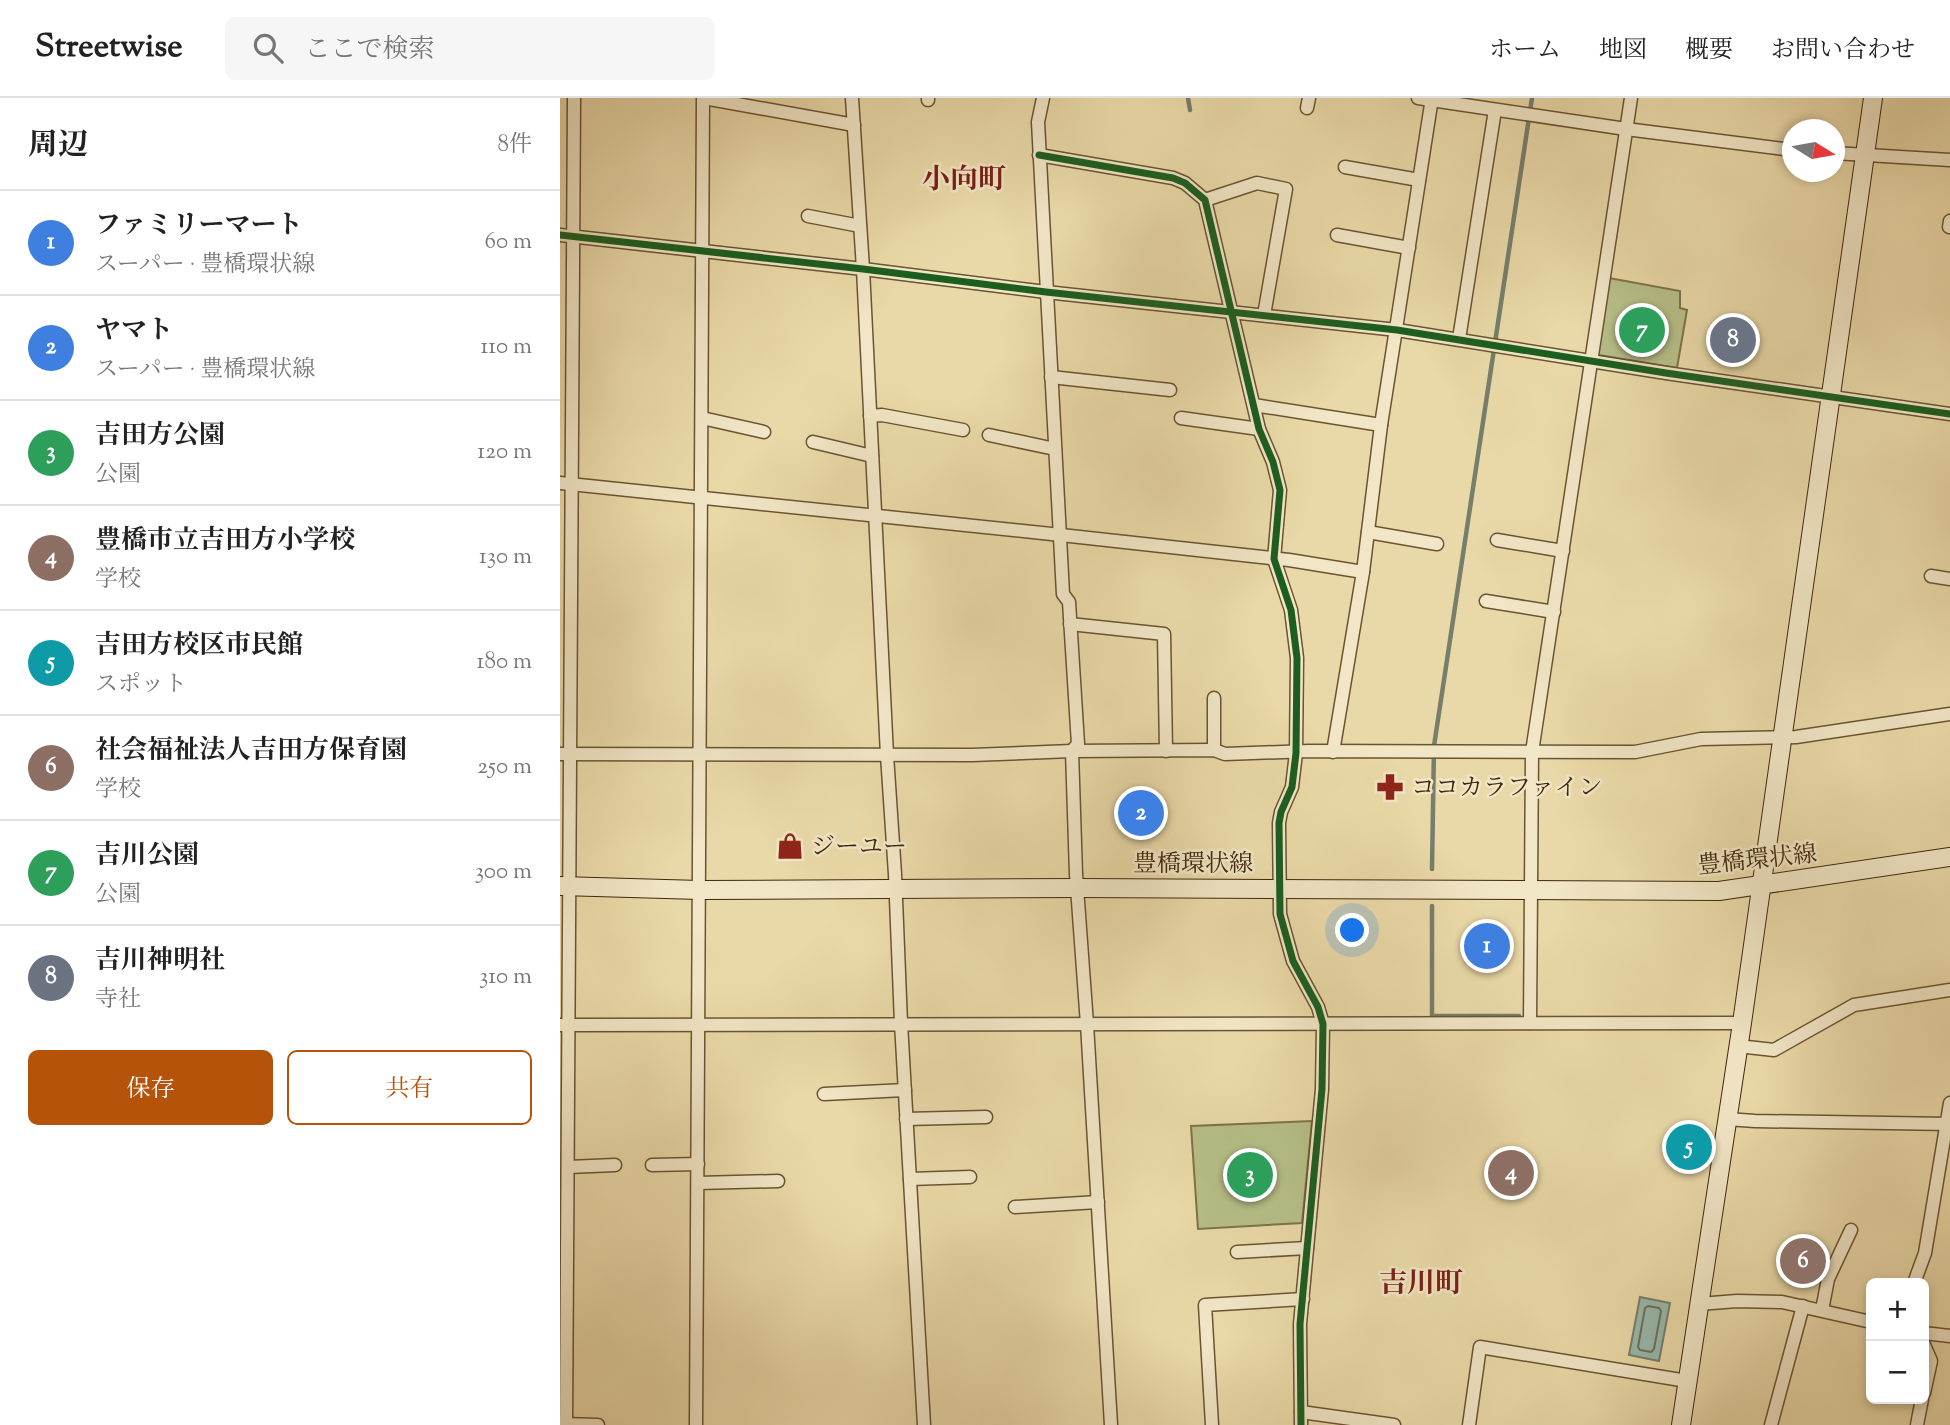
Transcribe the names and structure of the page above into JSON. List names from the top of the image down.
{
  "streets": {
    "main road": ["豊橋環状線"]
  },
  "districts": ["小向町", "吉川町"],
  "places": {
    "pharmacy": ["ココカラファイン"],
    "shop": ["ジーユー"]
  },
  "north": "right",
  "page": {
    "header": "Streetwise",
    "search": "ここで検索",
    "nav": [
      "ホーム",
      "地図",
      "概要",
      "お問い合わせ"
    ],
    "heading": ["周辺", "8件"],
    "list": [
      {
        "mark": "1",
        "name": "ファミリーマート",
        "note": "スーパー · 豊橋環状線",
        "value": "60 m"
      },
      {
        "mark": "2",
        "name": "ヤマト",
        "note": "スーパー · 豊橋環状線",
        "value": "110 m"
      },
      {
        "mark": "3",
        "name": "吉田方公園",
        "note": "公園",
        "value": "120 m"
      },
      {
        "mark": "4",
        "name": "豊橋市立吉田方小学校",
        "note": "学校",
        "value": "130 m"
      },
      {
        "mark": "5",
        "name": "吉田方校区市民館",
        "note": "スポット",
        "value": "180 m"
      },
      {
        "mark": "6",
        "name": "社会福祉法人吉田方保育園",
        "note": "学校",
        "value": "250 m"
      },
      {
        "mark": "7",
        "name": "吉川公園",
        "note": "公園",
        "value": "300 m"
      },
      {
        "mark": "8",
        "name": "吉川神明社",
        "note": "寺社",
        "value": "310 m"
      }
    ],
    "pins": [
      "7",
      "8",
      "2",
      "1",
      "5",
      "4",
      "3",
      "6"
    ],
    "buttons": ["保存", "共有"],
    "map_buttons": ["+", "−"]
  }
}
